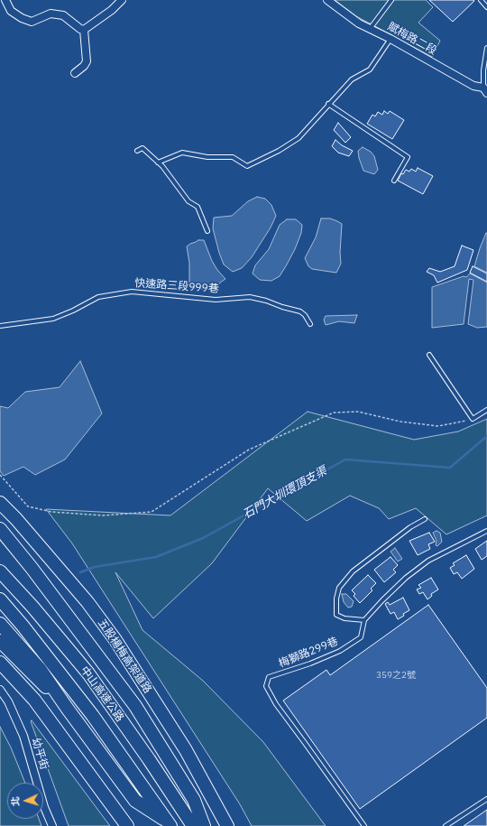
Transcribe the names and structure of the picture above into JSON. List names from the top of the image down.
{
  "streets": {
    "highway": ["五股楊梅高架道路", "中山高速公路"],
    "street": ["賦梅路二段", "幼平街"],
    "lane": ["快速路三段999巷", "梅獅路299巷"]
  },
  "water": ["石門大圳環頂支渠"],
  "house_numbers": ["359之2號"],
  "north": "left"
}
